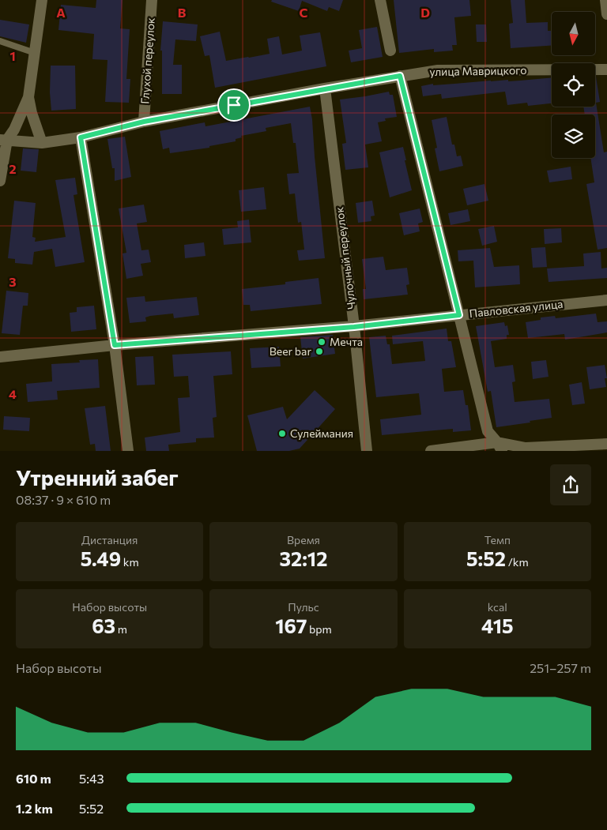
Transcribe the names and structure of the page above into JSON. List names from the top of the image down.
{
  "streets": {
    "street": [
      "Глухой переулок",
      "улица Маврицкого",
      "Чулочный переулок",
      "Павловская улица"
    ]
  },
  "crossings": [
    ["Глухой переулок", "улица Маврицкого"],
    ["улица Маврицкого", "Чулочный переулок"],
    ["Чулочный переулок", "Павловская улица"]
  ],
  "places": ["Мечта", "Beer bar", "Сулеймания"],
  "north": "bottom",
  "page": {
    "heading": ["Утренний забег", "08:37 · 9 × 610 m"],
    "stats": [
      ["Дистанция", "5.49 km"],
      ["Время", "32:12"],
      ["Темп", "5:52 /km"],
      ["Набор высоты", "63 m"],
      ["Пульс", "167 bpm"],
      ["kcal", "415"]
    ],
    "chart": ["Набор высоты", "251–257 m"],
    "list": [
      {
        "name": "610 m",
        "note": "5:43"
      },
      {
        "name": "1.2 km",
        "note": "5:52"
      }
    ]
  },
  "grid": {
    "columns": [
      "A",
      "B",
      "C",
      "D"
    ],
    "rows": [
      "1",
      "2",
      "3",
      "4"
    ]
  }
}
